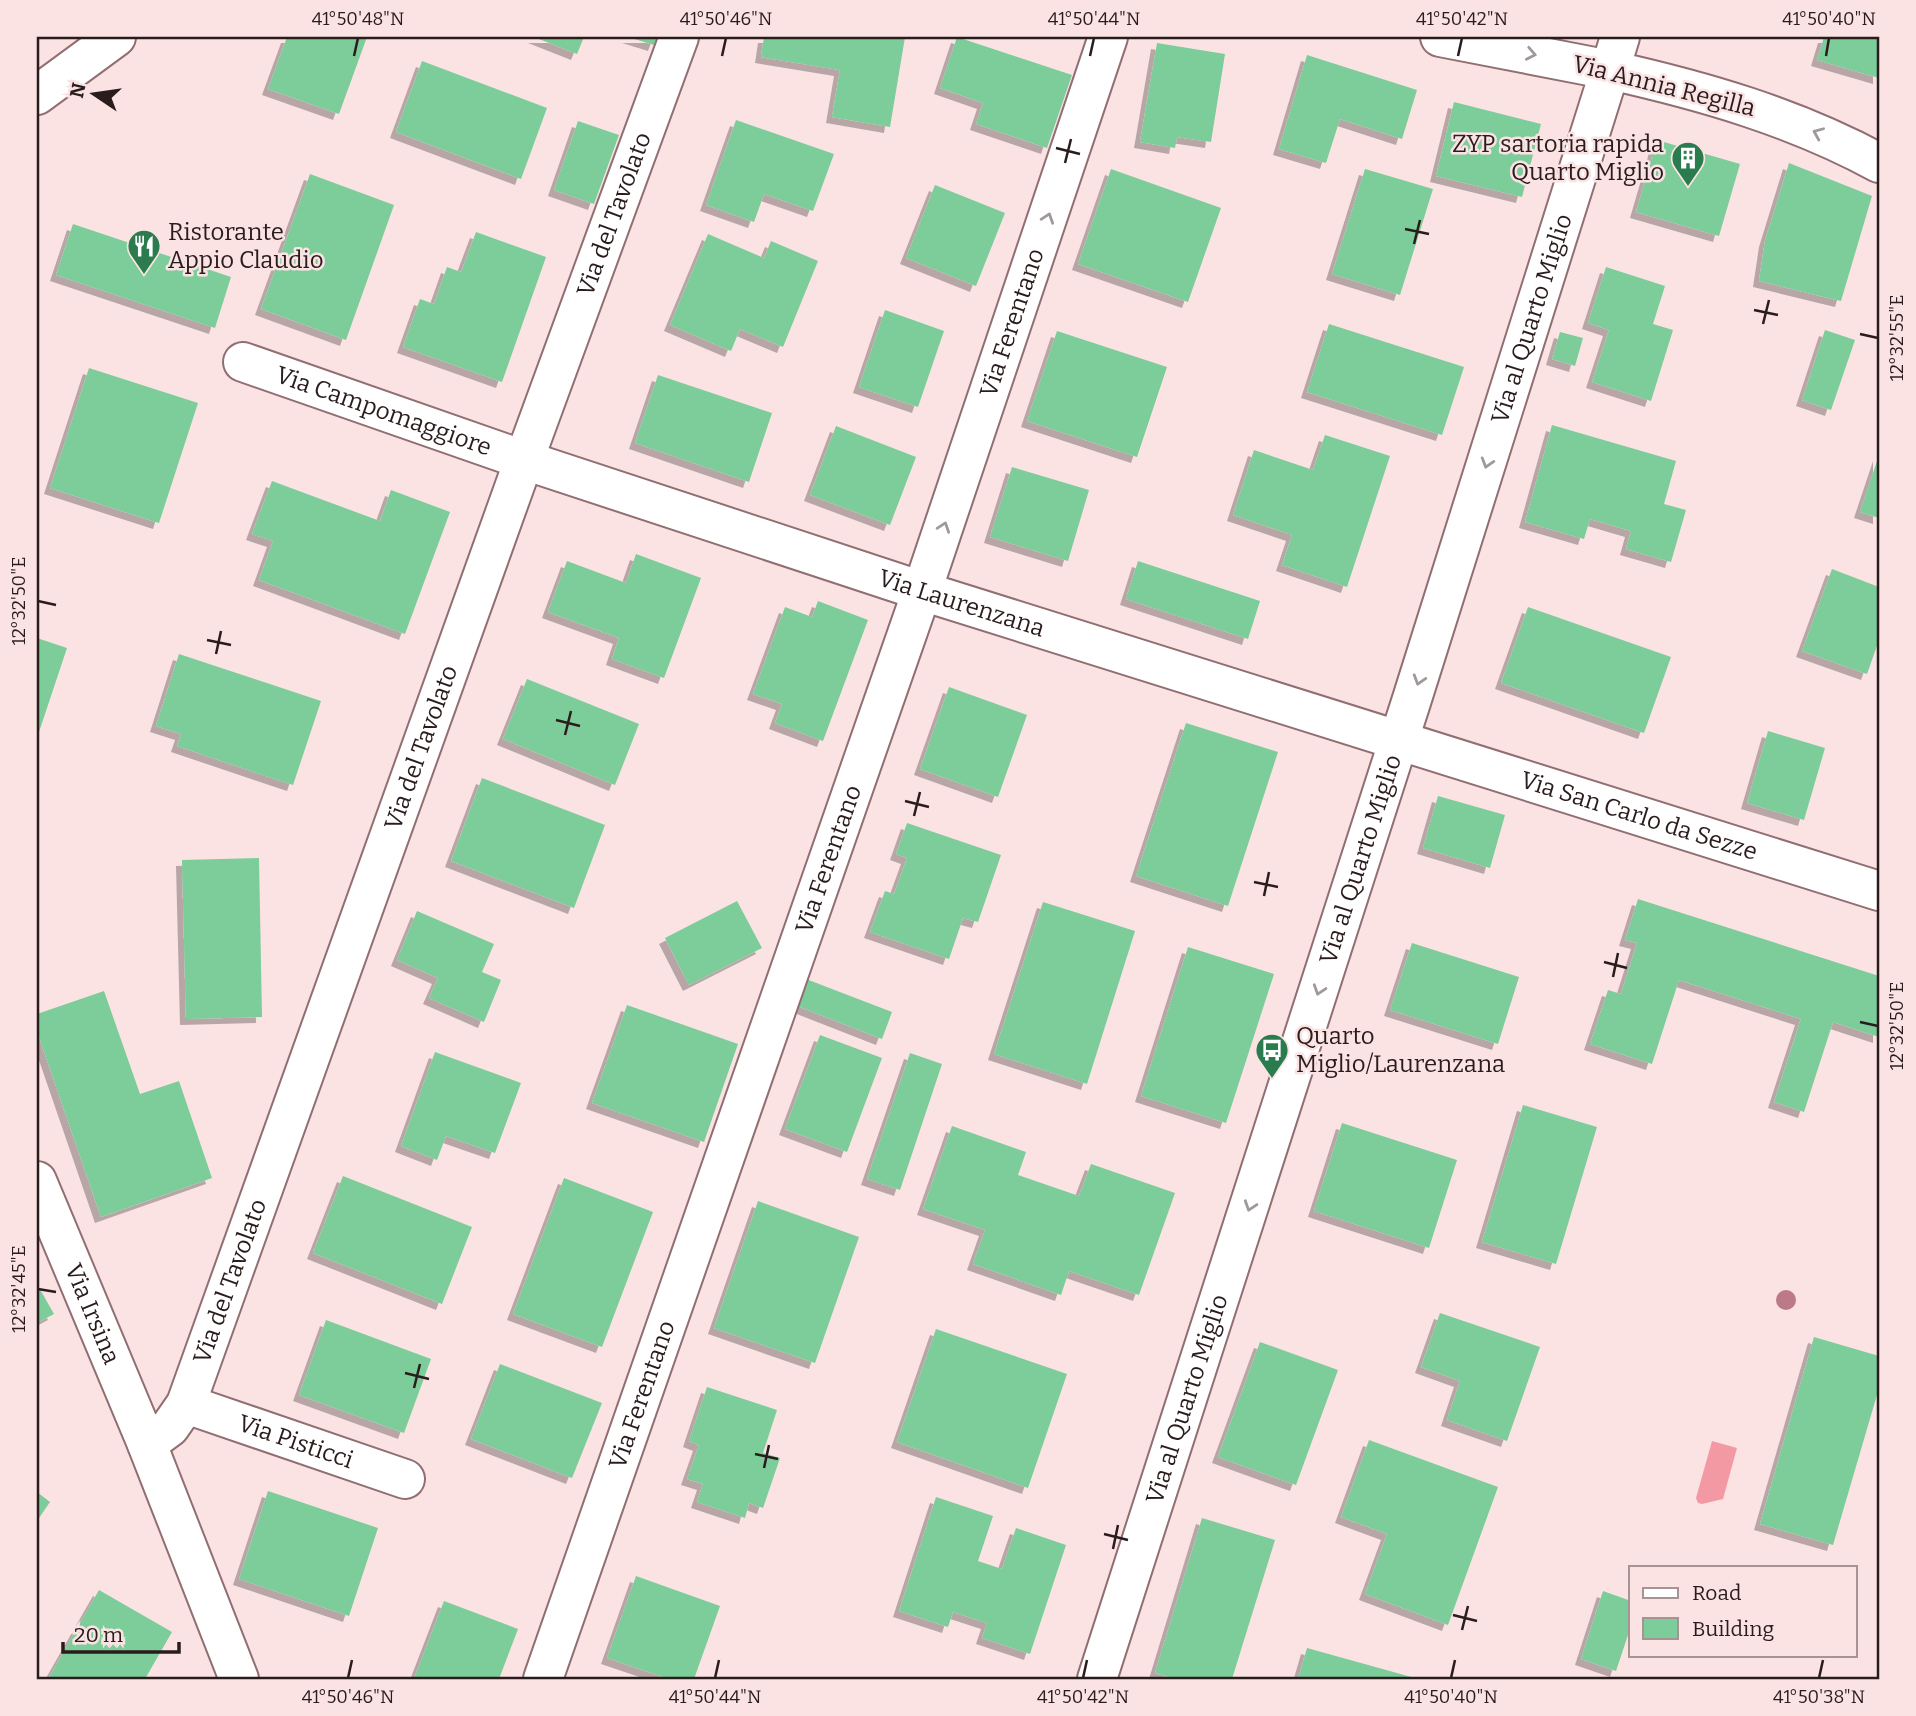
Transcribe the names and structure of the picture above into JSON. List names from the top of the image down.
{
  "streets": {
    "street": [
      "Via Annia Regilla",
      "Via del Tavolato",
      "Via al Quarto Miglio",
      "Via Ferentano",
      "Via Campomaggiore",
      "Via Laurenzana",
      "Via San Carlo da Sezze",
      "Via Irsina",
      "Via Pisticci"
    ]
  },
  "crossings": [
    ["Via Annia Regilla", "Via al Quarto Miglio"],
    ["Via del Tavolato", "Via Campomaggiore"],
    ["Via del Tavolato", "Via Laurenzana"],
    ["Via del Tavolato", "Via Irsina"],
    ["Via del Tavolato", "Via Pisticci"],
    ["Via al Quarto Miglio", "Via Laurenzana"],
    ["Via al Quarto Miglio", "Via San Carlo da Sezze"],
    ["Via Ferentano", "Via Laurenzana"],
    ["Via Campomaggiore", "Via Laurenzana"],
    ["Via Laurenzana", "Via San Carlo da Sezze"]
  ],
  "one_way": ["Via al Quarto Miglio"],
  "places": {
    "building": ["ZYP sartoria rapida Quarto Miglio"],
    "restaurant": ["Ristorante Appio Claudio"],
    "bus stop": ["Quarto Miglio/Laurenzana"]
  },
  "legend": ["Road", "Building"],
  "scale_bar": "20 m",
  "north": "left",
  "coordinates": [
    "41°50'48\"N",
    "41°50'46\"N",
    "41°50'44\"N",
    "41°50'42\"N",
    "41°50'40\"N",
    "12°32'55\"E",
    "12°32'50\"E",
    "12°32'45\"E",
    "41°50'38\"N"
  ]
}
